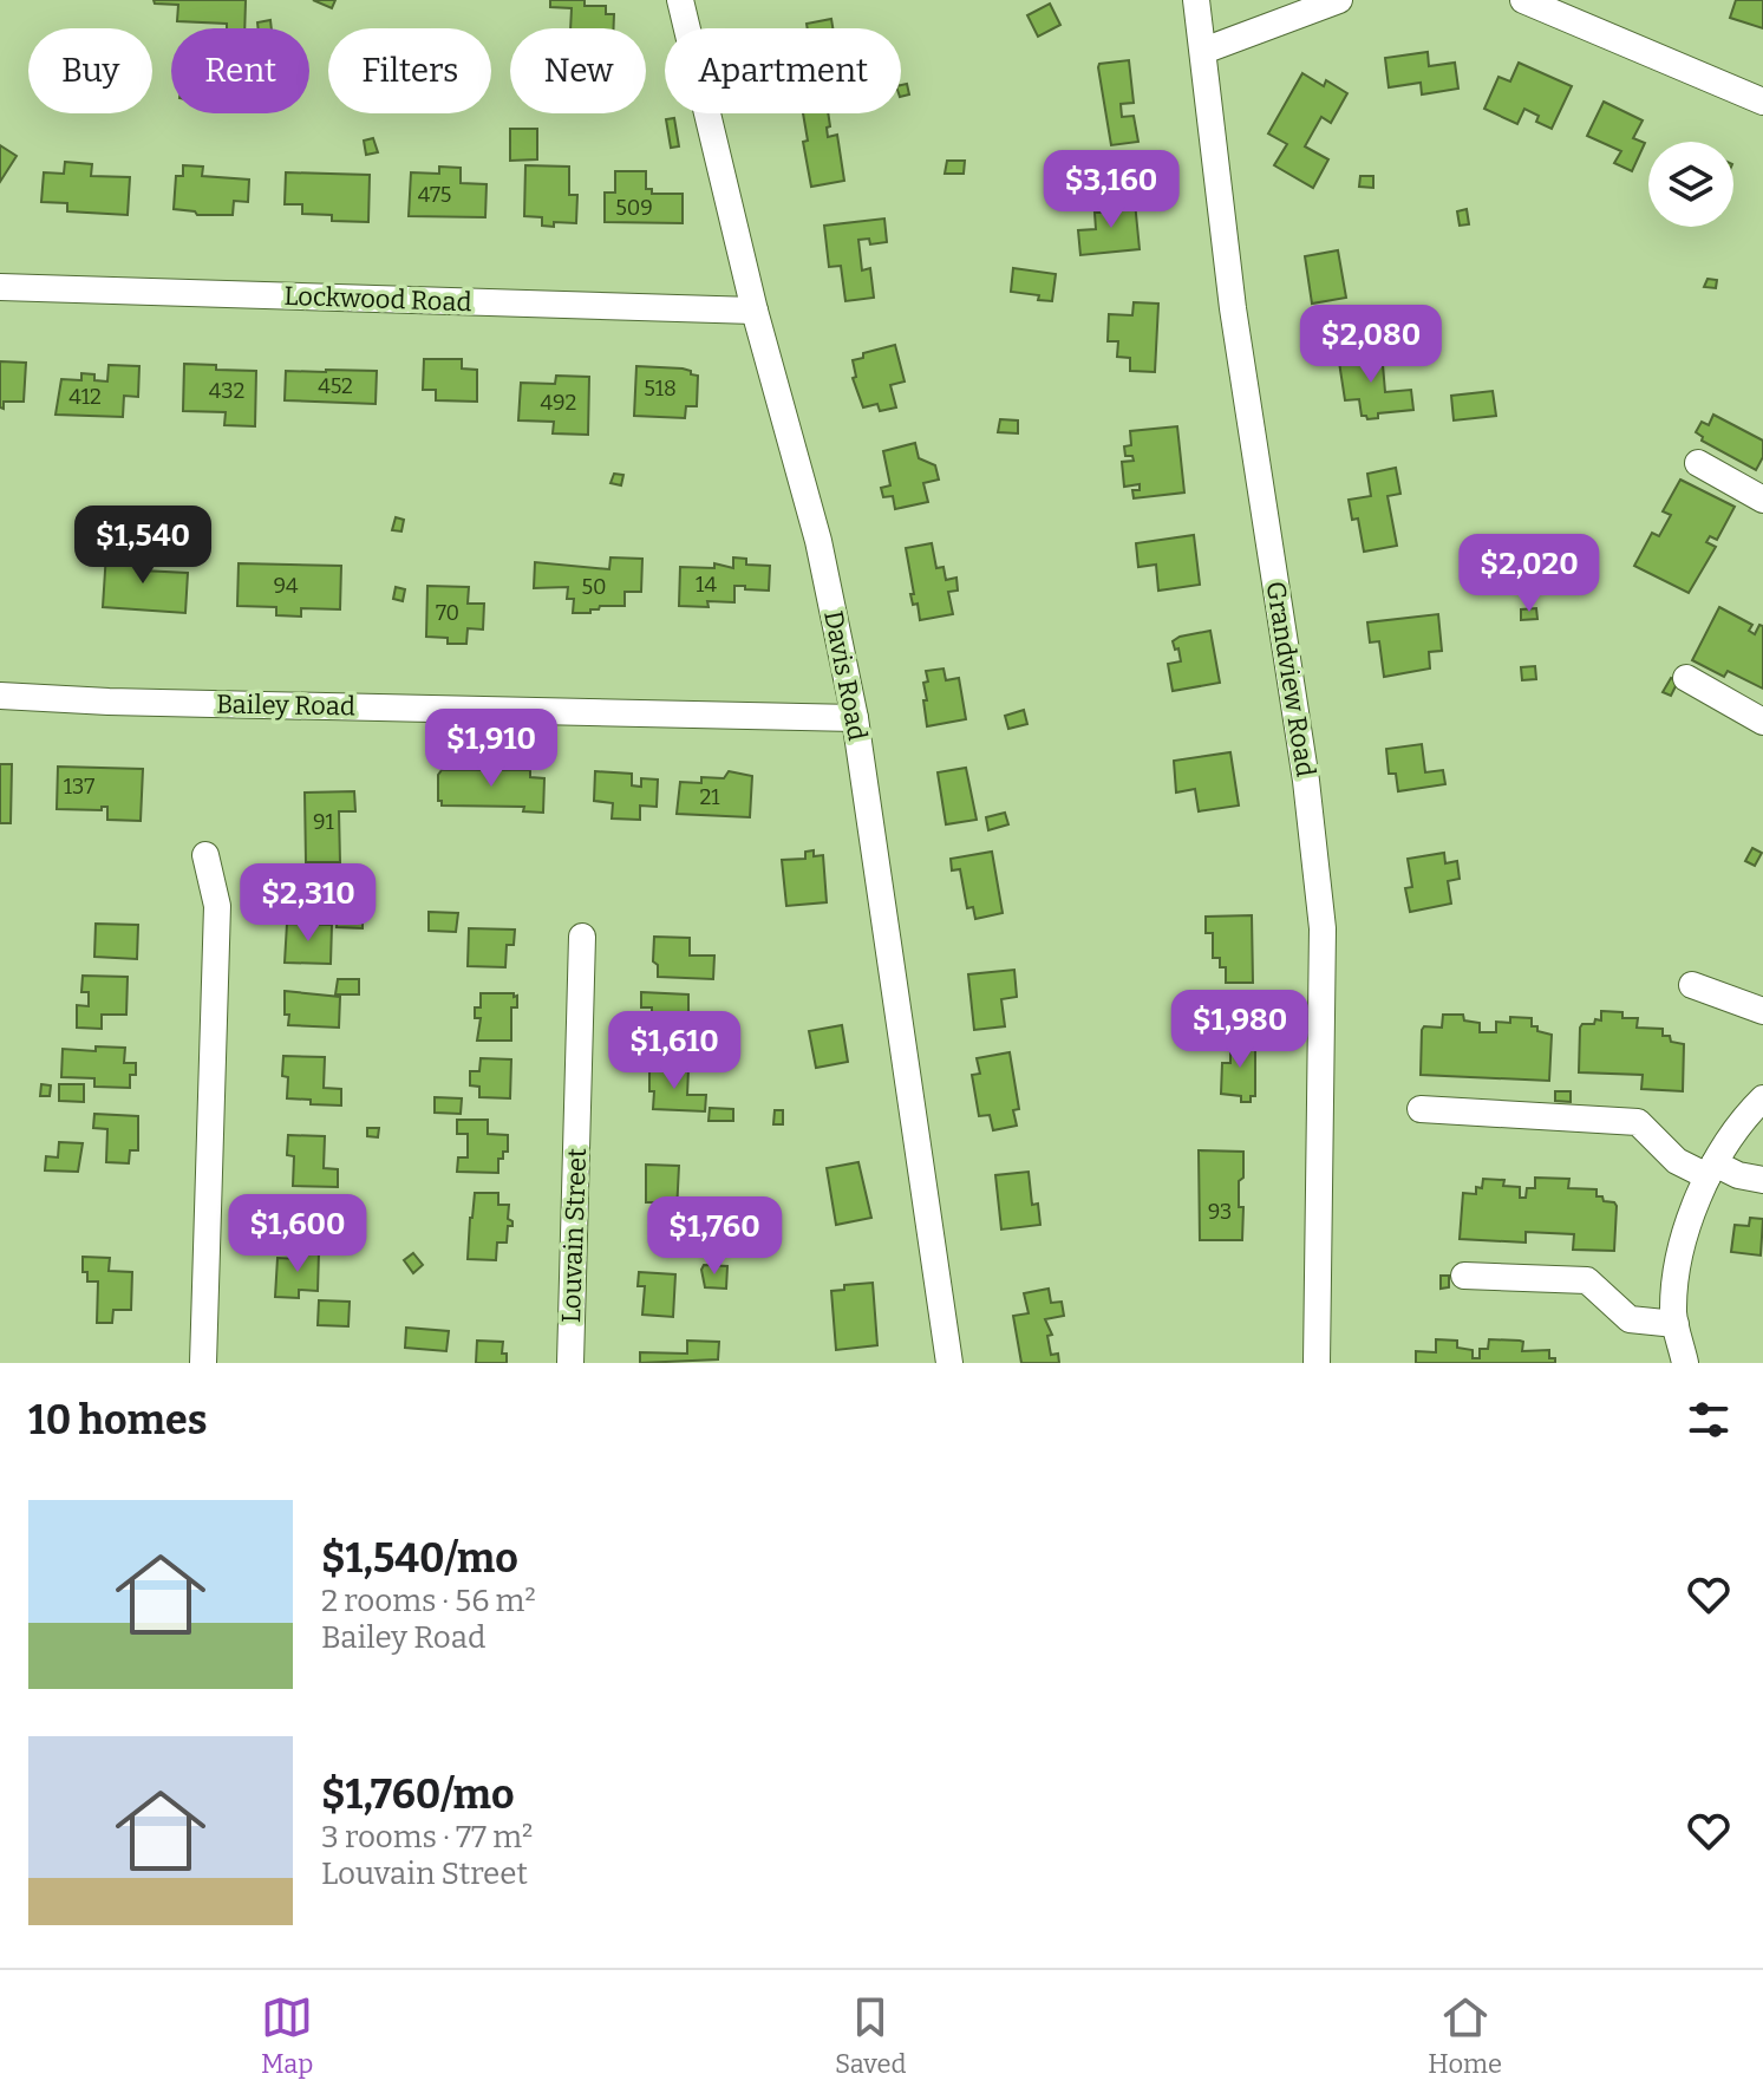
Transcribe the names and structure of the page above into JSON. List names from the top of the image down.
{
  "streets": {
    "street": [
      "Lockwood Road",
      "Davis Road",
      "Grandview Road",
      "Bailey Road",
      "Louvain Street"
    ]
  },
  "crossings": [
    ["Lockwood Road", "Davis Road"],
    ["Davis Road", "Bailey Road"]
  ],
  "house_numbers": [
    "475",
    "509",
    "452",
    "518",
    "432",
    "412",
    "492",
    "14",
    "94",
    "50",
    "70",
    "137",
    "21",
    "91",
    "93"
  ],
  "page": {
    "chip": [
      "Buy",
      "Rent",
      "Filters",
      "New",
      "Apartment"
    ],
    "price": [
      "$3,160",
      "$2,080",
      "$1,540",
      "$2,020",
      "$1,910",
      "$2,310",
      "$1,980",
      "$1,610",
      "$1,600",
      "$1,760"
    ],
    "heading": "10 homes",
    "list": [
      {
        "name": "$1,540/mo",
        "note": "2 rooms · 56 m² · Bailey Road"
      },
      {
        "name": "$1,760/mo",
        "note": "3 rooms · 77 m² · Louvain Street"
      }
    ],
    "tabs": ["Map", "Saved", "Home"]
  }
}
